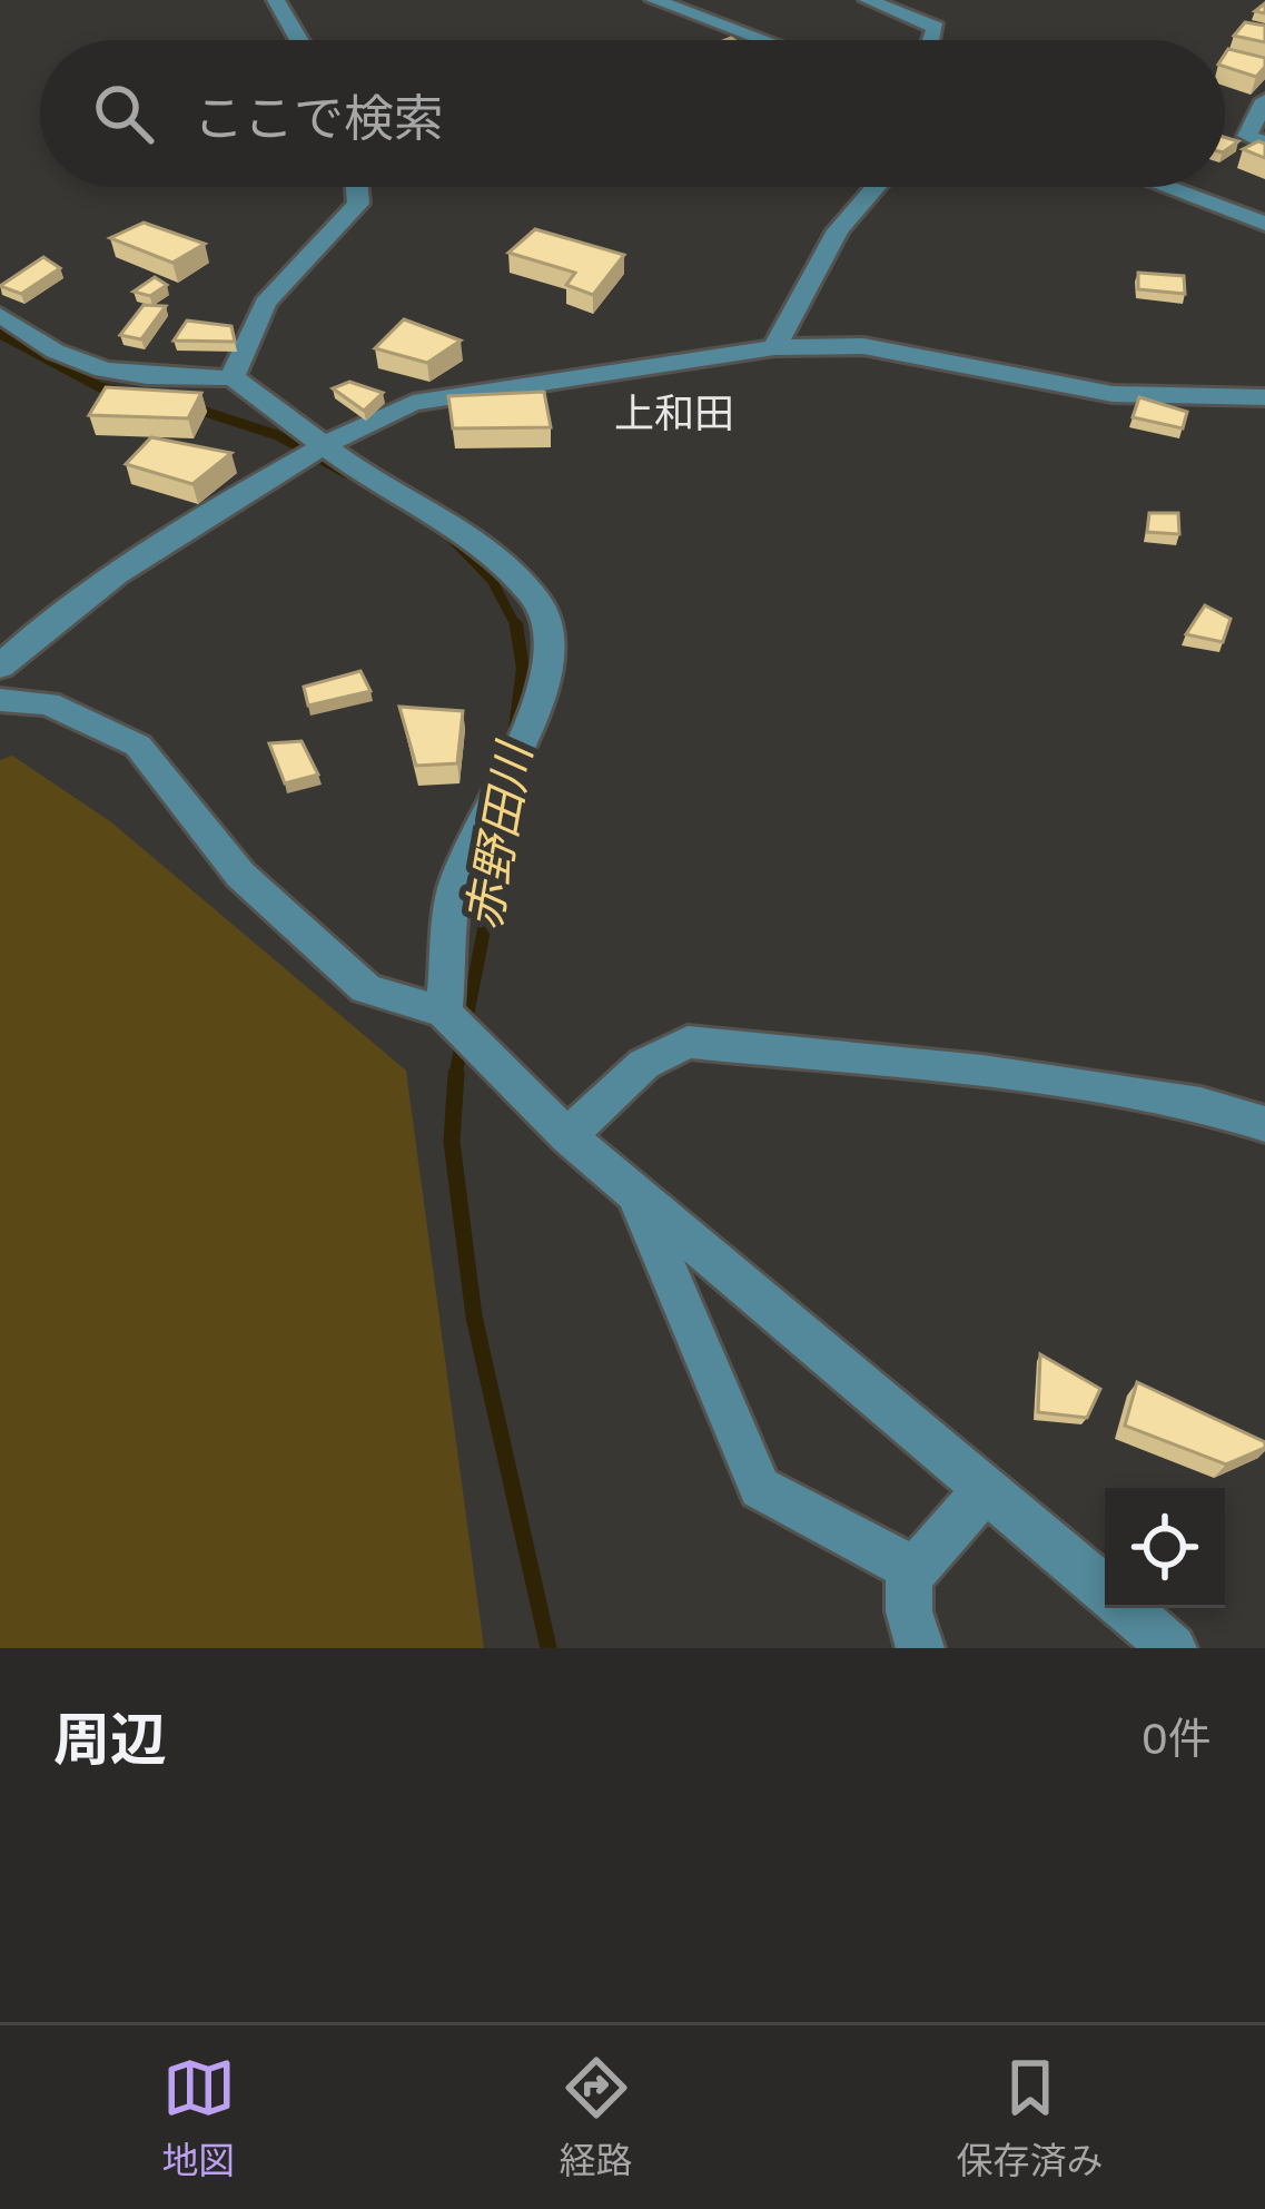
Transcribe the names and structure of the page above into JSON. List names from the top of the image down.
{
  "districts": ["上和田"],
  "water": ["赤野田川"],
  "page": {
    "search": "ここで検索",
    "heading": ["周辺", "0件"],
    "nav": ["地図", "経路", "保存済み"]
  }
}
